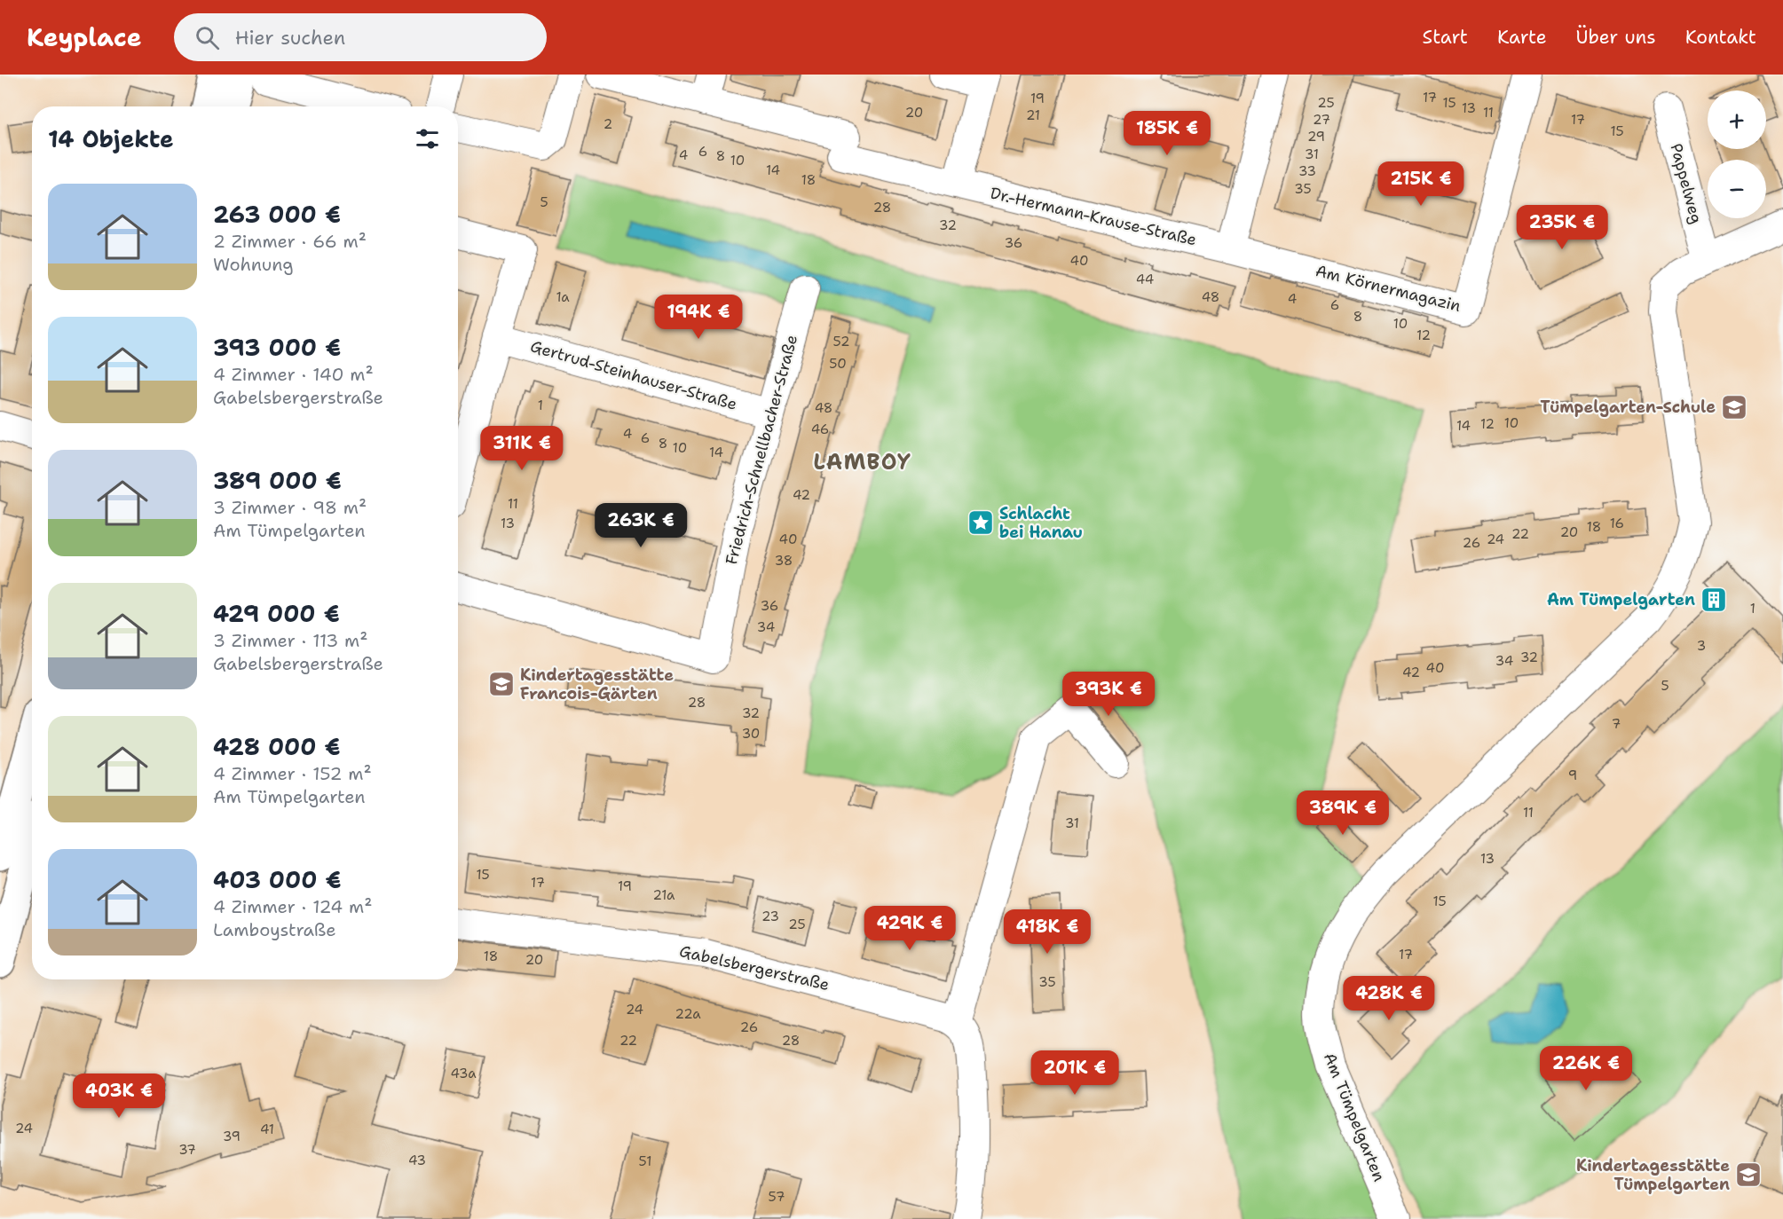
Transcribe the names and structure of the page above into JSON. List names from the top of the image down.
{
  "streets": {
    "street": [
      "Pappelweg",
      "Dr.-Hermann-Krause-Straße",
      "Am Körnermagazin",
      "Gertrud-Steinhauser-Straße",
      "Friedrich-Schnellbacher-Straße",
      "Gabelsbergerstraße",
      "Am Tümpelgarten"
    ]
  },
  "crossings": [
    ["Pappelweg", "Am Tümpelgarten"],
    ["Dr.-Hermann-Krause-Straße", "Am Körnermagazin"],
    ["Gertrud-Steinhauser-Straße", "Friedrich-Schnellbacher-Straße"]
  ],
  "districts": ["LAMBOY"],
  "places": {
    "school or university": ["Tümpelgarten-Schule", "Kindertagesstätte Francois-Gärten", "Kindertagesstätte Tümpelgarten"],
    "place": ["Schlacht bei Hanau"],
    "building": ["Am Tümpelgarten"]
  },
  "house_numbers": [
    "17",
    "19",
    "25",
    "15",
    "13",
    "20",
    "11",
    "21",
    "27",
    "17",
    "2",
    "15",
    "29",
    "6",
    "31",
    "4",
    "8",
    "10",
    "14",
    "33",
    "18",
    "35",
    "5",
    "28",
    "32",
    "36",
    "40",
    "44",
    "1a",
    "48",
    "4",
    "6",
    "8",
    "10",
    "12",
    "52",
    "50",
    "1",
    "48",
    "10",
    "12",
    "14",
    "46",
    "4",
    "6",
    "8",
    "10",
    "14",
    "42",
    "11",
    "13",
    "16",
    "18",
    "20",
    "22",
    "40",
    "24",
    "26",
    "38",
    "36",
    "1",
    "34",
    "3",
    "32",
    "34",
    "40",
    "42",
    "5",
    "28",
    "32",
    "7",
    "30",
    "9",
    "11",
    "31",
    "13",
    "15",
    "17",
    "19",
    "21a",
    "15",
    "23",
    "25",
    "17",
    "18",
    "20",
    "35",
    "24",
    "22a",
    "26",
    "22",
    "28",
    "43a",
    "24",
    "41",
    "39",
    "37",
    "43",
    "51",
    "57"
  ],
  "page": {
    "header": "Keyplace",
    "search": "Hier suchen",
    "nav": [
      "Start",
      "Karte",
      "Über uns",
      "Kontakt"
    ],
    "map_buttons": ["+", "−"],
    "heading": "14 Objekte",
    "price": [
      "185K €",
      "215K €",
      "235K €",
      "194K €",
      "311K €",
      "263K €",
      "393K €",
      "389K €",
      "429K €",
      "418K €",
      "428K €",
      "226K €",
      "201K €",
      "403K €"
    ],
    "list": [
      {
        "name": "263 000 €",
        "note": "2 Zimmer · 66 m² · Wohnung"
      },
      {
        "name": "393 000 €",
        "note": "4 Zimmer · 140 m² · Gabelsbergerstraße"
      },
      {
        "name": "389 000 €",
        "note": "3 Zimmer · 98 m² · Am Tümpelgarten"
      },
      {
        "name": "429 000 €",
        "note": "3 Zimmer · 113 m² · Gabelsbergerstraße"
      },
      {
        "name": "428 000 €",
        "note": "4 Zimmer · 152 m² · Am Tümpelgarten"
      },
      {
        "name": "403 000 €",
        "note": "4 Zimmer · 124 m² · Lamboystraße"
      }
    ]
  }
}
